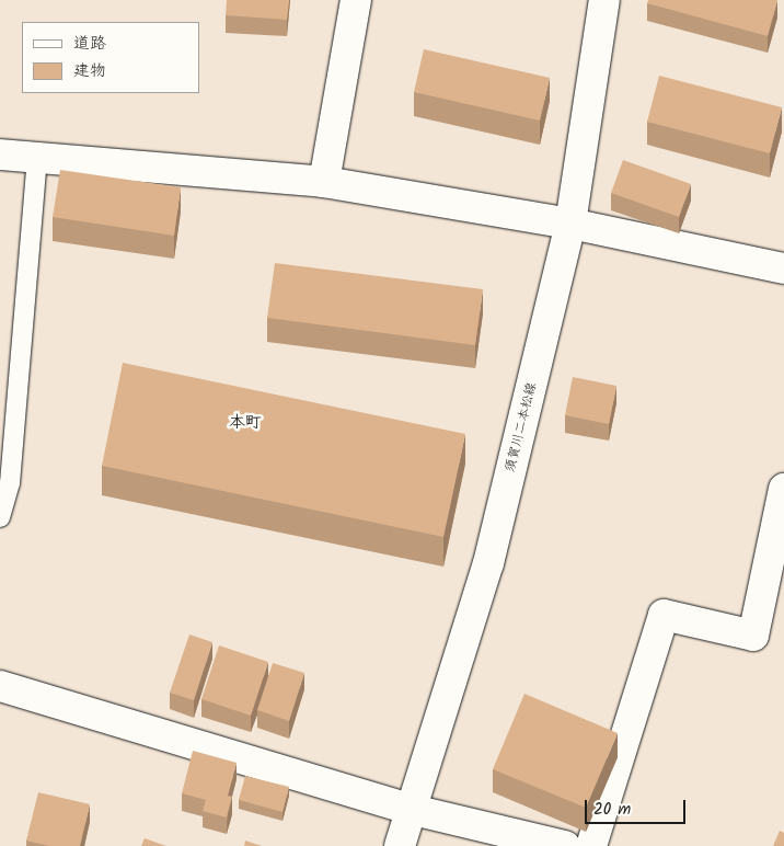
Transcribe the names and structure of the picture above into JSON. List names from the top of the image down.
{
  "streets": {
    "street": ["須賀川二本松線"]
  },
  "districts": ["本町"],
  "legend": ["道路", "建物"],
  "scale_bar": "20 m"
}
